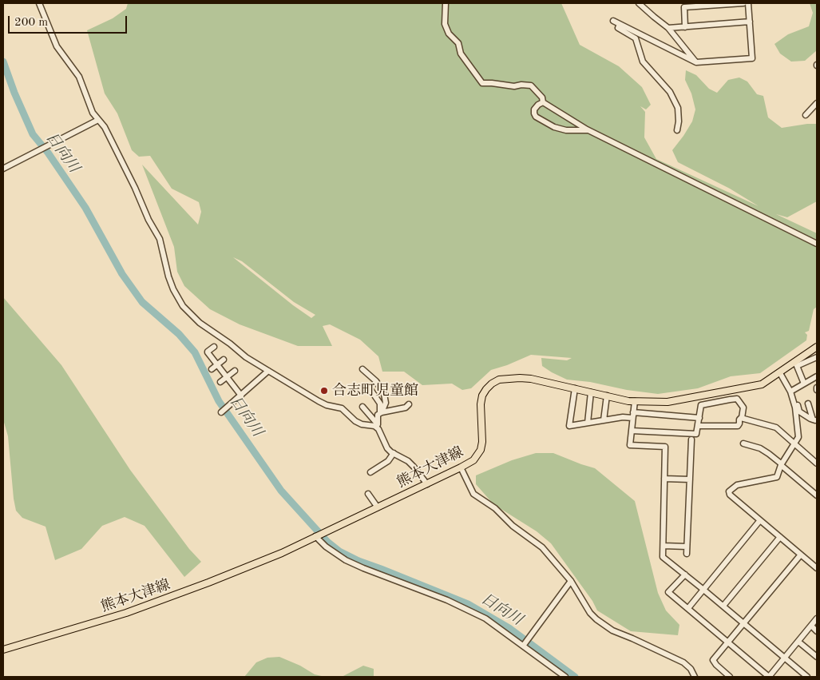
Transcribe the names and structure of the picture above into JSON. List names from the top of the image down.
{
  "streets": {
    "main road": ["熊本大津線"]
  },
  "water": ["日向川"],
  "places": ["合志町児童館"],
  "scale_bar": "200 m"
}
